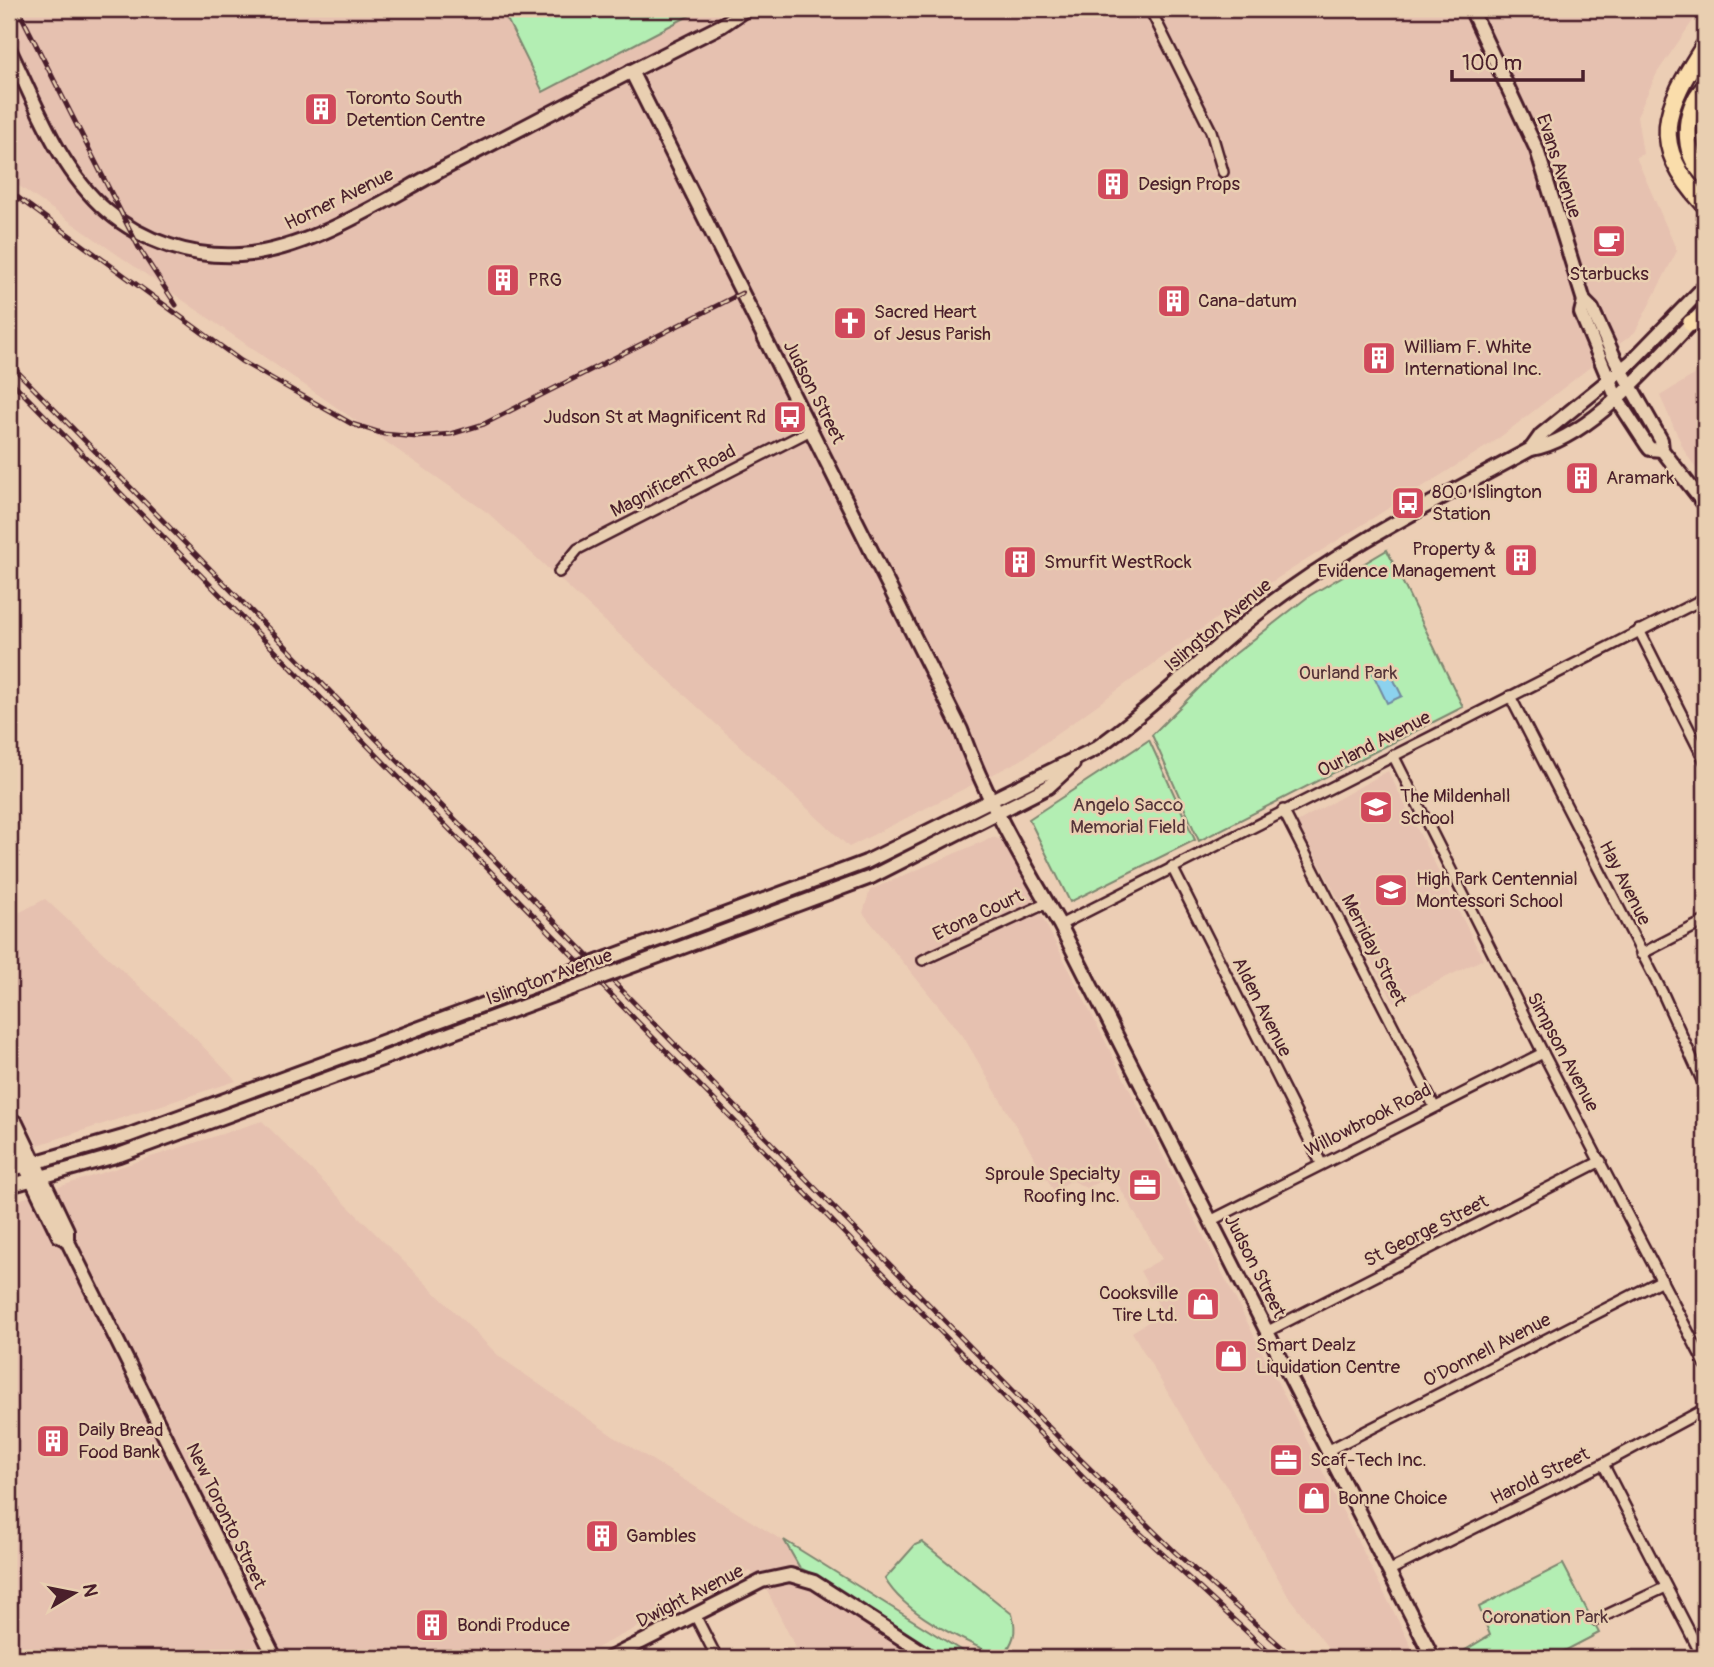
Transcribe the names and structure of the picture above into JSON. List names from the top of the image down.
{
  "streets": {
    "main road": [
      "Evans Avenue",
      "Horner Avenue",
      "Judson Street",
      "Islington Avenue",
      "New Toronto Street",
      "Dwight Avenue"
    ],
    "street": [
      "Magnificent Road",
      "Ourland Avenue",
      "Hay Avenue",
      "Etona Court",
      "Merriday Street",
      "Alden Avenue",
      "Simpson Avenue",
      "Willowbrook Road",
      "St George Street",
      "O'Donnell Avenue",
      "Harold Street"
    ]
  },
  "crossings": [
    ["Evans Avenue", "Islington Avenue"],
    ["Horner Avenue", "Judson Street"],
    ["Judson Street", "Magnificent Road"],
    ["Judson Street", "Islington Avenue"],
    ["Judson Street", "Ourland Avenue"],
    ["Judson Street", "Etona Court"],
    ["Judson Street", "Willowbrook Road"],
    ["Judson Street", "St George Street"],
    ["Judson Street", "O'Donnell Avenue"],
    ["Judson Street", "Harold Street"],
    ["Islington Avenue", "New Toronto Street"],
    ["Ourland Avenue", "Hay Avenue"],
    ["Ourland Avenue", "Merriday Street"],
    ["Ourland Avenue", "Alden Avenue"],
    ["Ourland Avenue", "Simpson Avenue"],
    ["Merriday Street", "Willowbrook Road"],
    ["Alden Avenue", "Willowbrook Road"],
    ["Simpson Avenue", "Willowbrook Road"],
    ["Simpson Avenue", "St George Street"],
    ["Simpson Avenue", "O'Donnell Avenue"]
  ],
  "parks": ["Ourland Park", "Angelo Sacco Memorial Field", "Coronation Park"],
  "places": {
    "building": [
      "Toronto South Detention Centre",
      "Design Props",
      "PRG",
      "Cana-datum",
      "William F. White International Inc.",
      "Aramark",
      "Property & Evidence Management",
      "Smurfit WestRock",
      "Daily Bread Food Bank",
      "Gambles",
      "Bondi Produce"
    ],
    "cafe": ["Starbucks"],
    "church": ["Sacred Heart of Jesus Parish"],
    "bus stop": ["Judson St at Magnificent Rd", "800 Islington Station"],
    "school or university": ["The Mildenhall School", "High Park Centennial Montessori School"],
    "office": ["Sproule Specialty Roofing Inc.", "Scaf-Tech Inc."],
    "shop": ["Cooksville Tire Ltd.", "Smart Dealz Liquidation Centre", "Bonne Choice"]
  },
  "scale_bar": "100 m",
  "north": "right"
}
